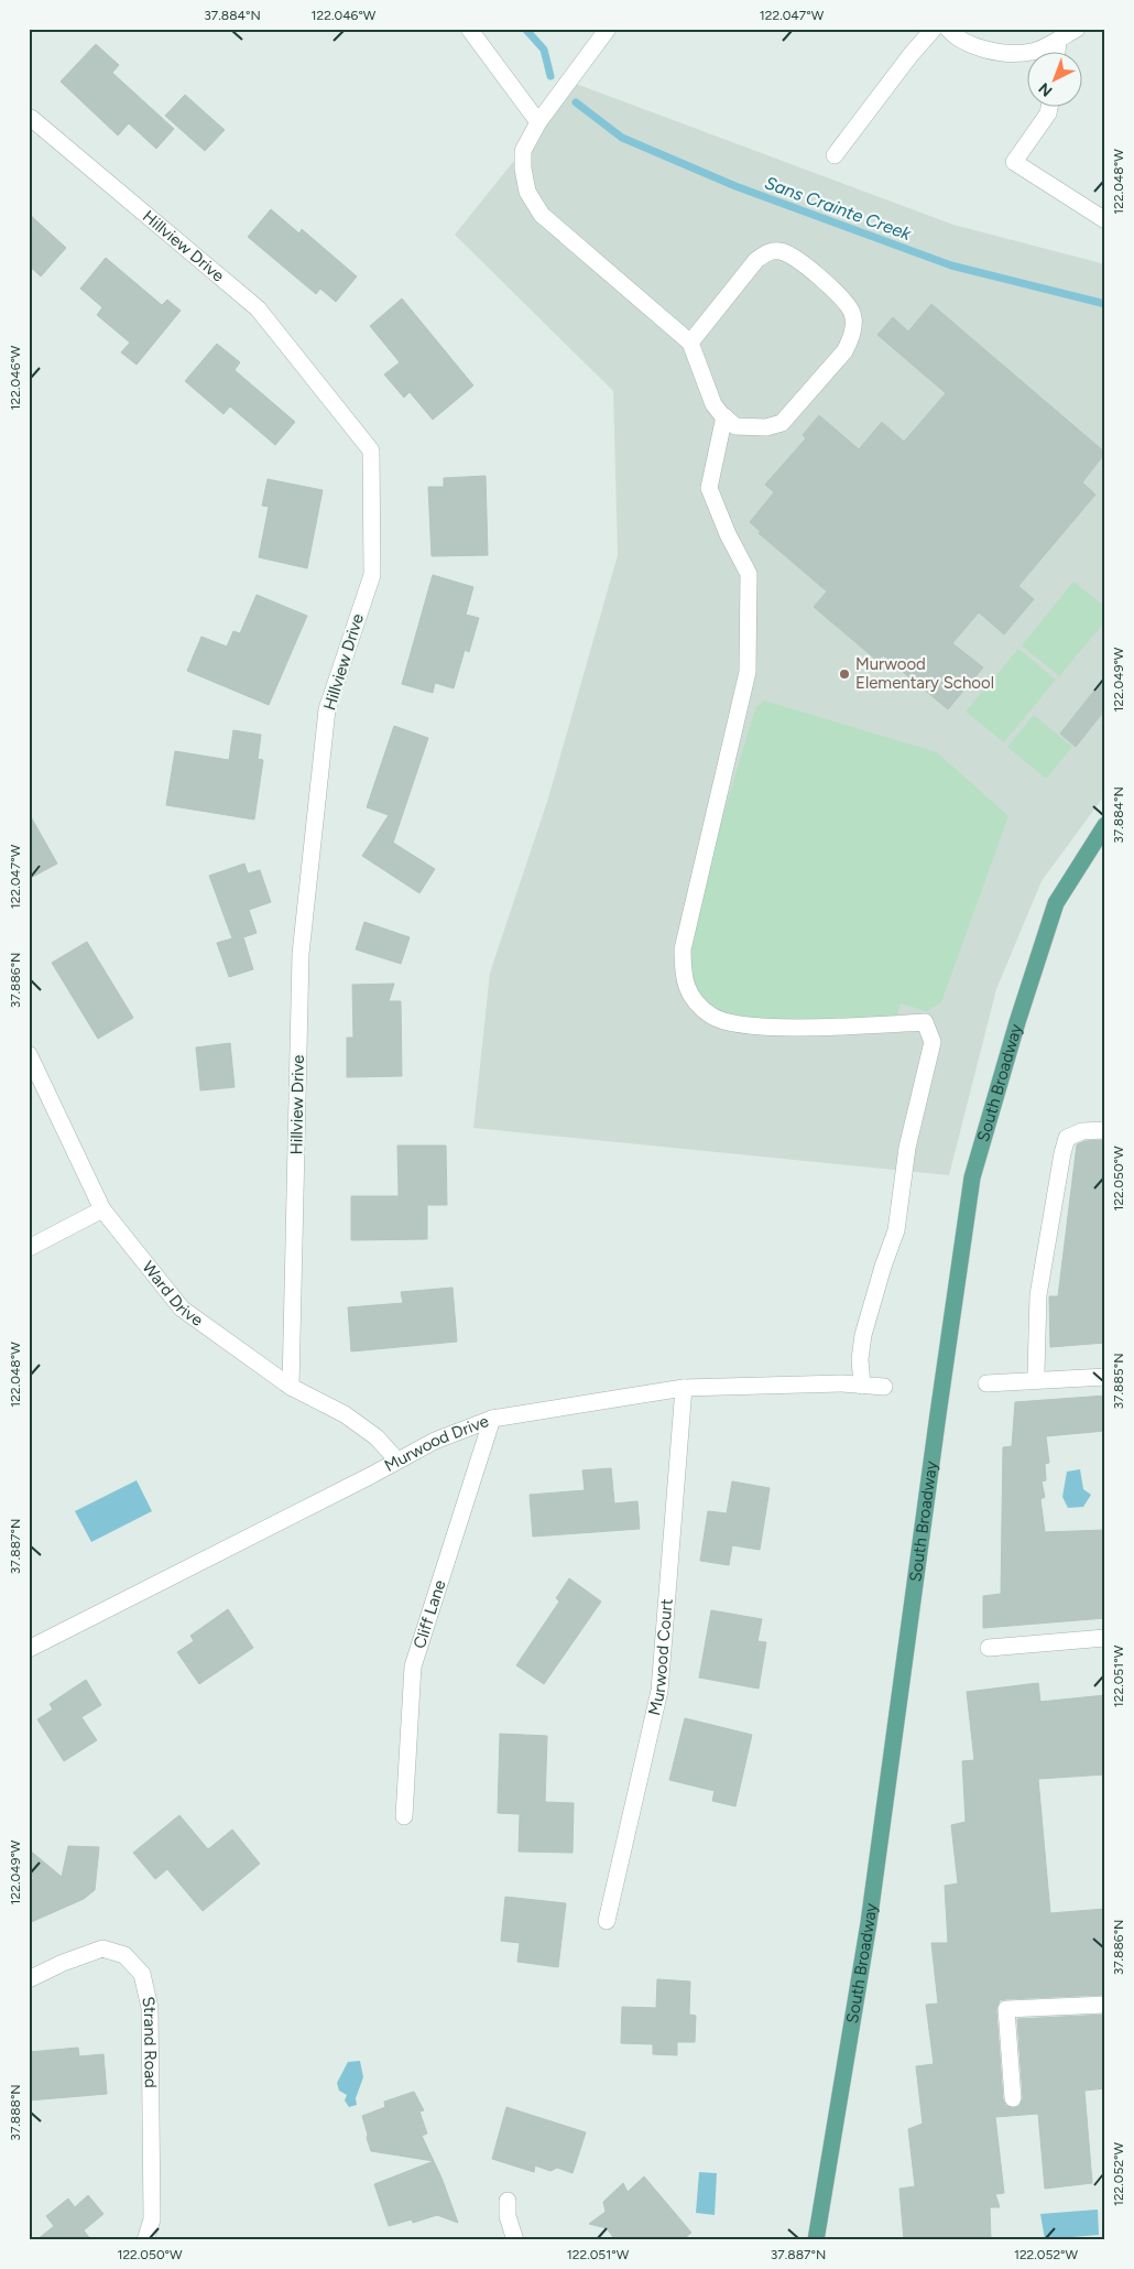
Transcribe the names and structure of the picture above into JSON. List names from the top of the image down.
{
  "streets": {
    "main road": ["South Broadway"],
    "street": [
      "Hillview Drive",
      "Ward Drive",
      "Murwood Drive",
      "Cliff Lane",
      "Murwood Court",
      "Strand Road"
    ]
  },
  "crossings": [
    ["Hillview Drive", "Ward Drive"],
    ["Ward Drive", "Murwood Drive"],
    ["Murwood Drive", "Cliff Lane"],
    ["Murwood Drive", "Murwood Court"]
  ],
  "water": ["Sans Crainte Creek"],
  "places": ["Murwood Elementary School"],
  "north": "bottom left",
  "coordinates": [
    "37.884°N",
    "122.046°W",
    "122.047°W",
    "122.048°W",
    "122.049°W",
    "37.886°N",
    "122.050°W",
    "37.885°N",
    "37.887°N",
    "122.051°W",
    "37.888°N",
    "122.052°W"
  ]
}
